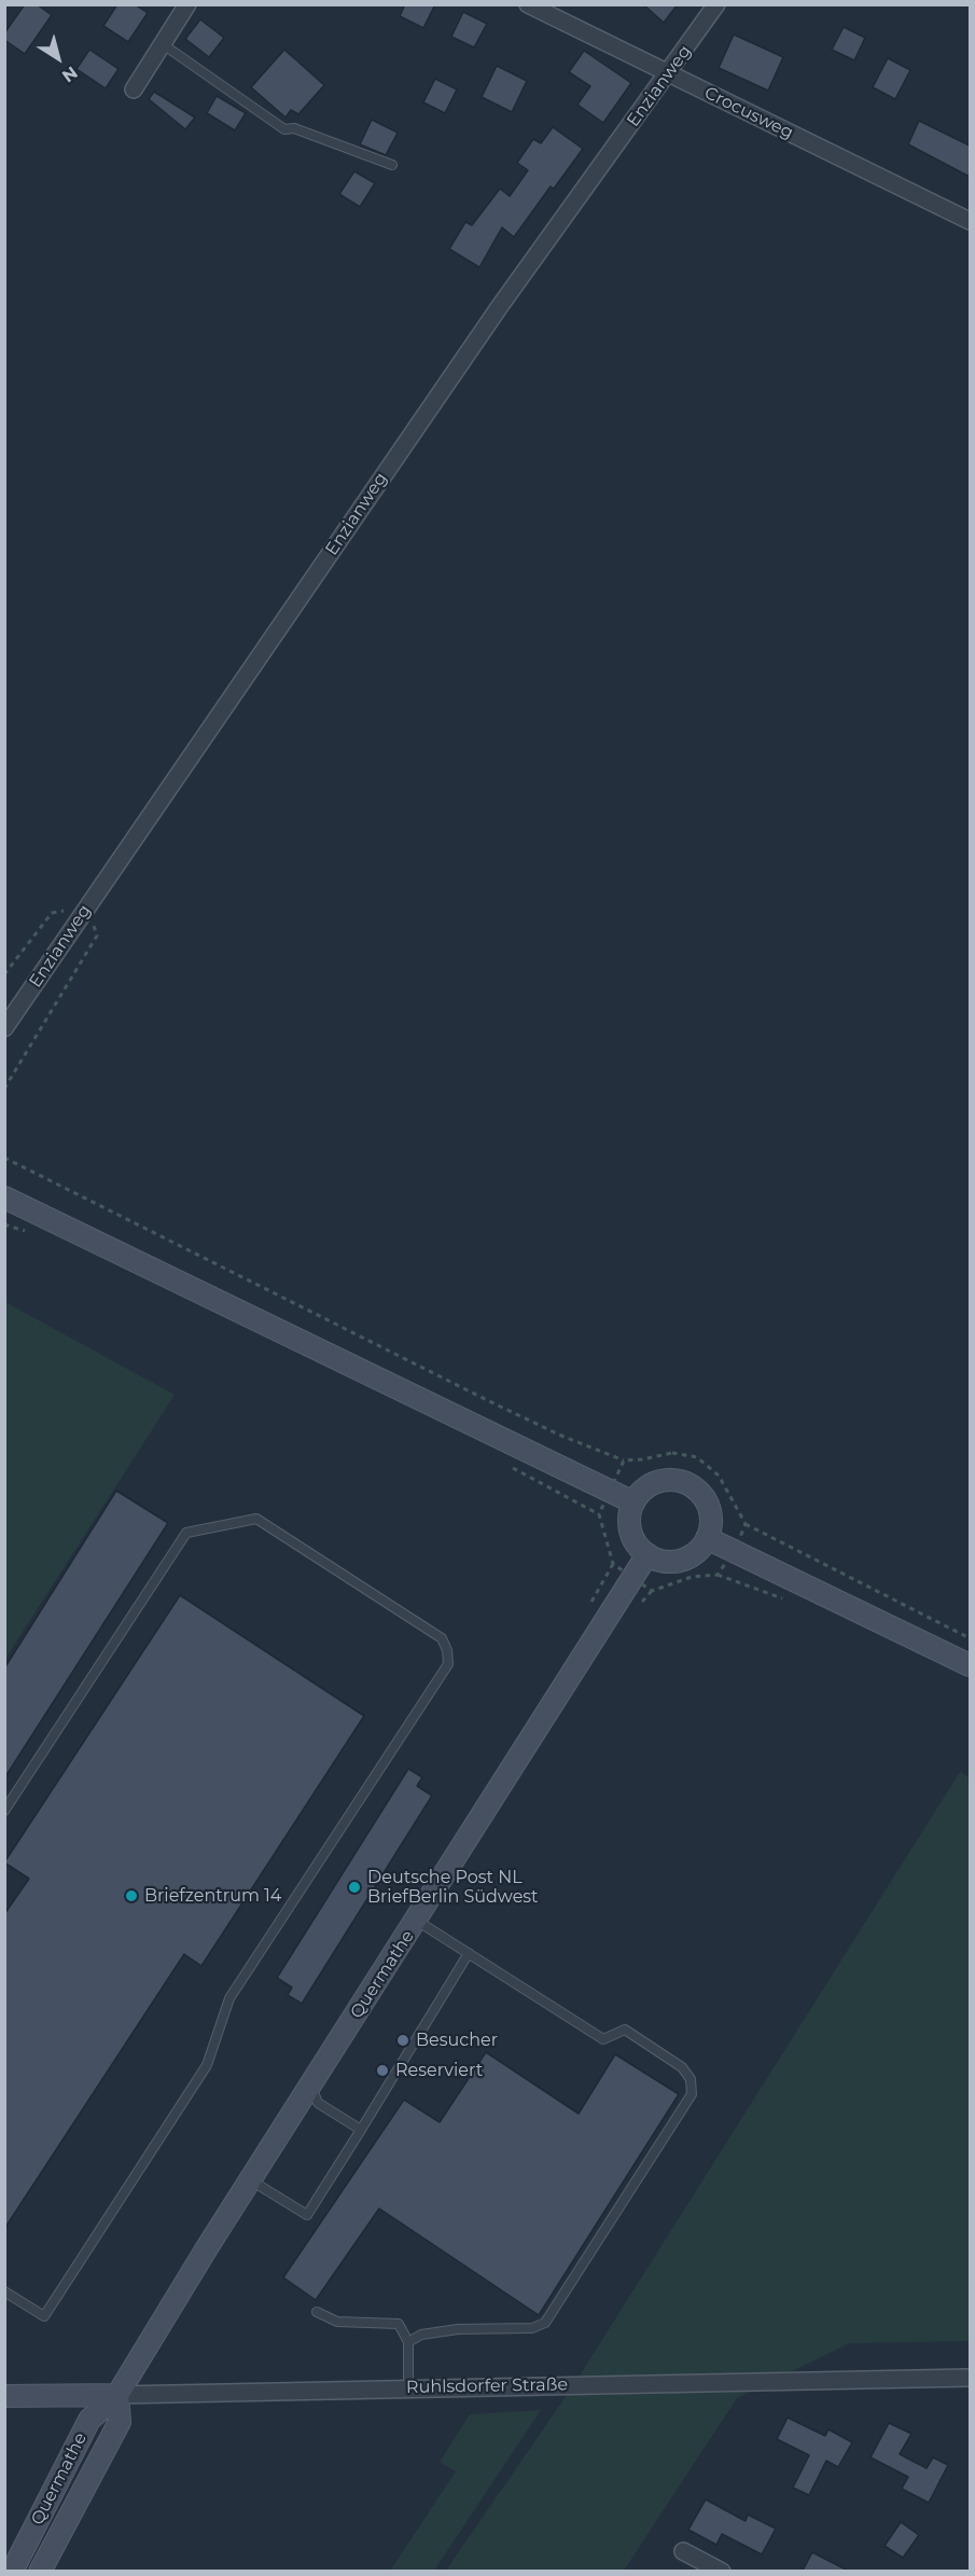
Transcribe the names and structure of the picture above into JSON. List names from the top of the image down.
{
  "streets": {
    "main road": ["Quermathe", "Ruhlsdorfer Straße"],
    "street": ["Enzianweg", "Crocusweg"]
  },
  "crossings": [
    ["Enzianweg", "Crocusweg"],
    ["Quermathe", "Ruhlsdorfer Straße"]
  ],
  "places": [
    "Deutsche Post NL BriefBerlin Südwest",
    "Briefzentrum 14",
    "Besucher",
    "Reserviert"
  ],
  "north": "bottom right"
}
